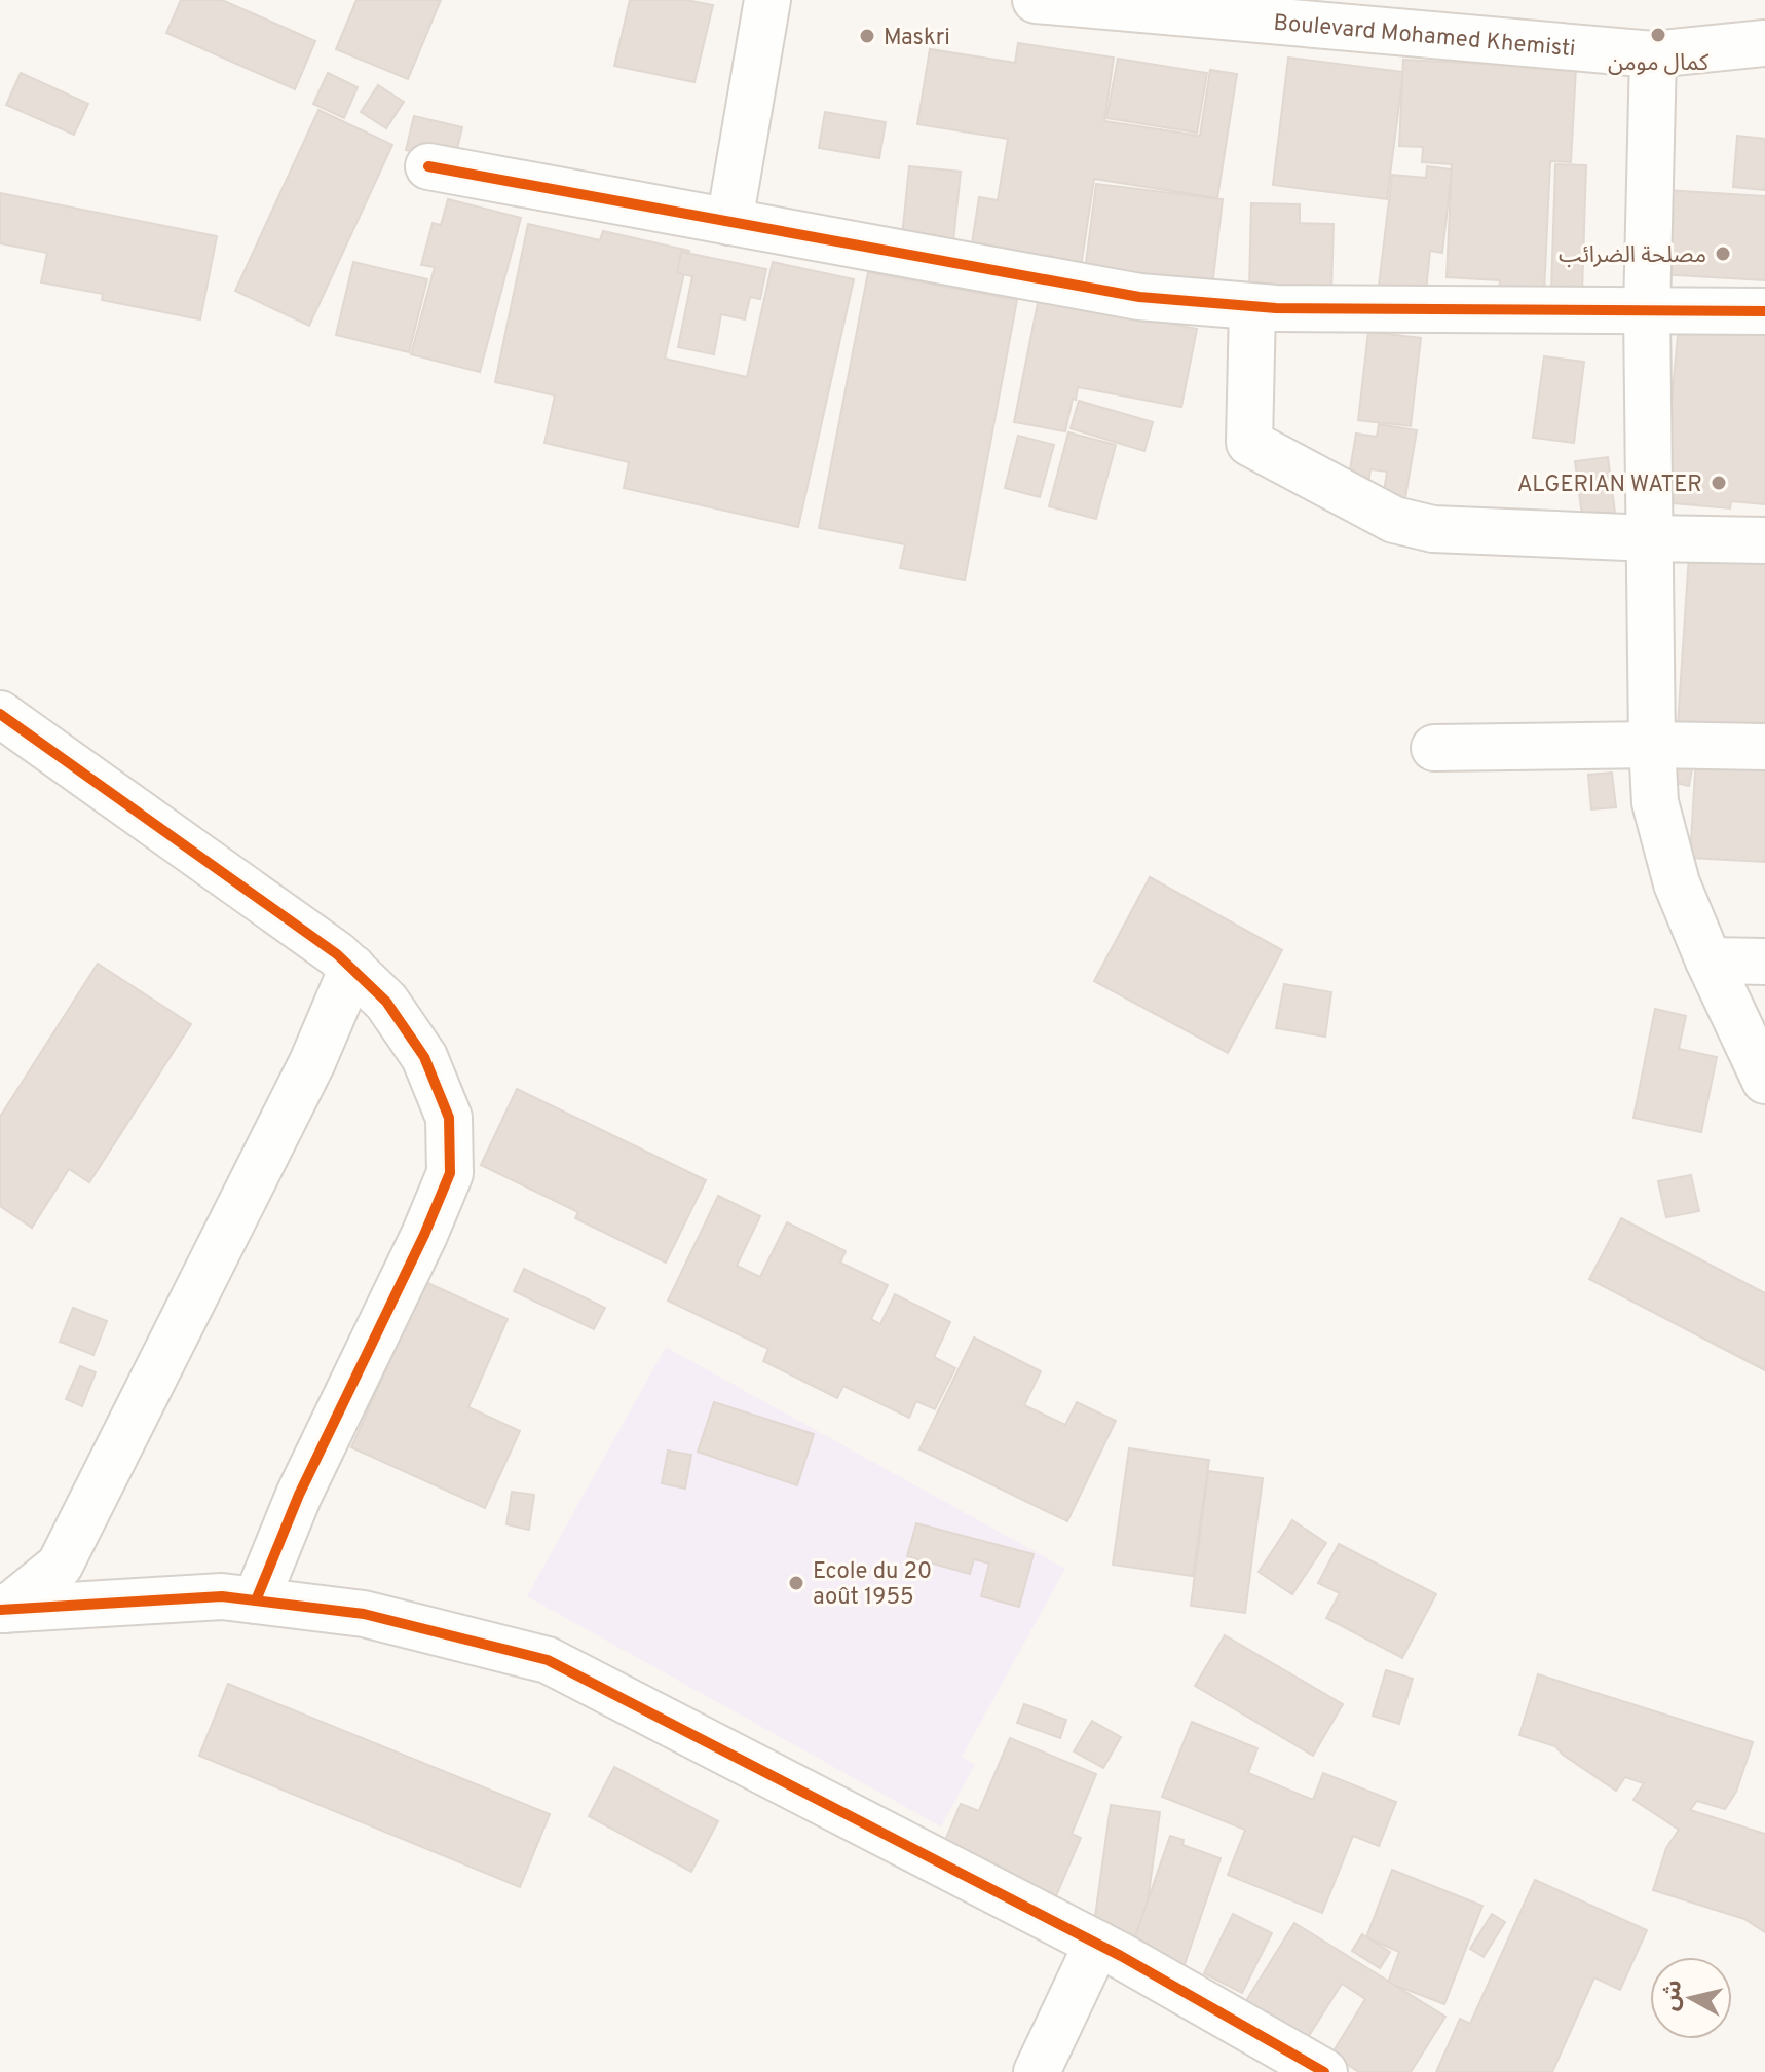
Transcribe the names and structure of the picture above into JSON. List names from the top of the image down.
{
  "streets": {
    "street": ["Boulevard Mohamed Khemisti"]
  },
  "places": [
    "كمال مومن",
    "Maskri",
    "مصلحة الضرائب",
    "ALGERIAN WATER",
    "Ecole du 20 août 1955"
  ],
  "north": "left"
}
